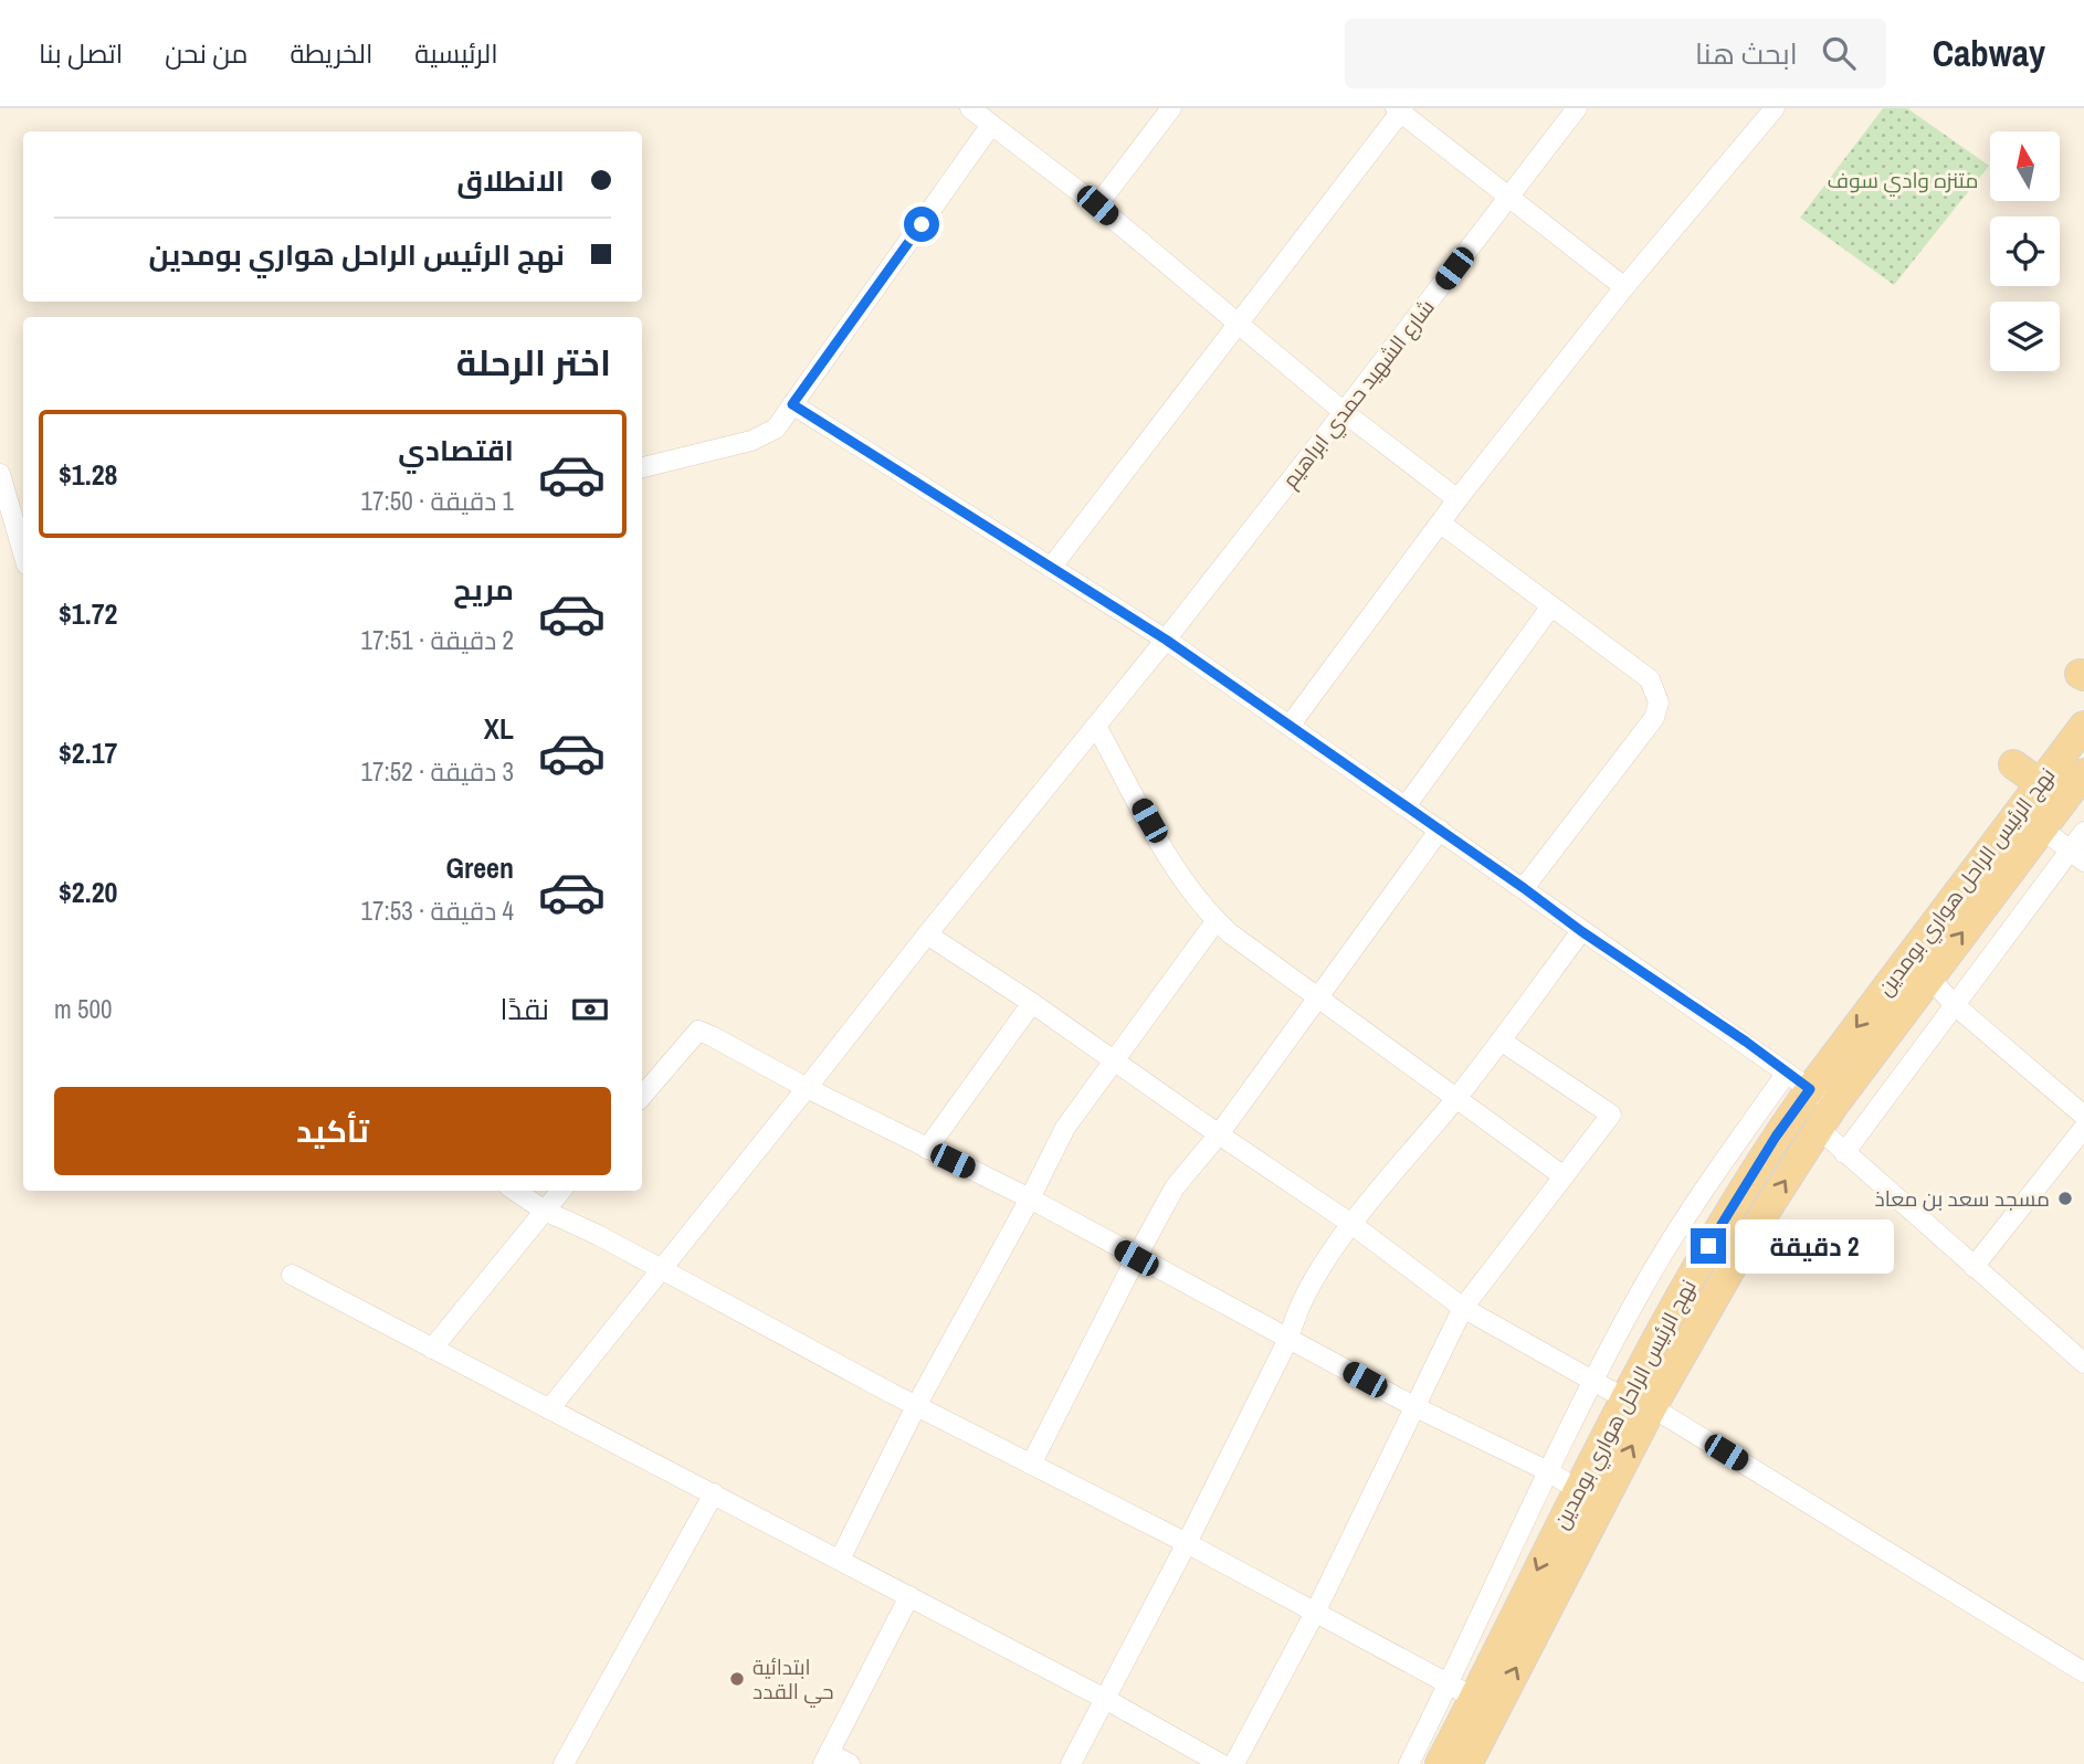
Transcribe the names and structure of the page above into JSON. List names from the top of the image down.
{
  "streets": {
    "main road": ["نهج الرئيس الراحل هواري بومدين"],
    "street": ["شارع الشهيد حمدي ابراهيم"]
  },
  "parks": ["متنزه وادي سوف"],
  "places": ["مسجد سعد بن معاذ", "ابتدائية حي القدد"],
  "north": "top",
  "page": {
    "header": "Cabway",
    "search": "ابحث هنا",
    "nav": [
      "الرئيسية",
      "الخريطة",
      "من نحن",
      "اتصل بنا"
    ],
    "banner": ["الانطلاق", "نهج الرئيس الراحل هواري بومدين"],
    "heading": "اختر الرحلة",
    "list": [
      {
        "name": "اقتصادي",
        "note": "1 دقيقة · 17:50",
        "value": "$1.28"
      },
      {
        "name": "مريح",
        "note": "2 دقيقة · 17:51",
        "value": "$1.72"
      },
      {
        "name": "XL",
        "note": "3 دقيقة · 17:52",
        "value": "$2.17"
      },
      {
        "name": "Green",
        "note": "4 دقيقة · 17:53",
        "value": "$2.20"
      }
    ],
    "pay": ["نقدًا", "500 m"],
    "buttons": "تأكيد",
    "bubble": "2 دقيقة"
  }
}
